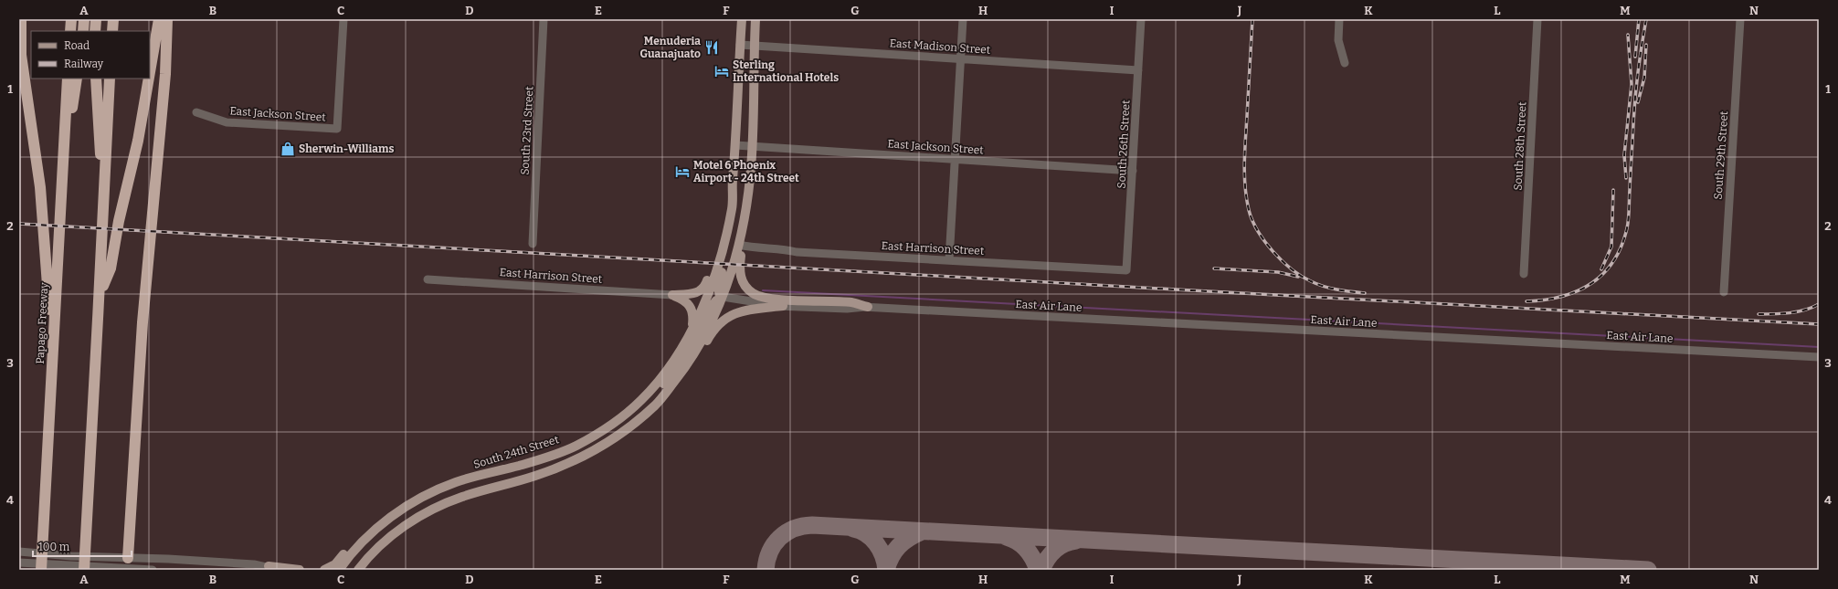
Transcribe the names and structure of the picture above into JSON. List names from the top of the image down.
{
  "streets": {
    "highway": ["Papago Freeway"],
    "main road": ["South 24th Street"],
    "street": [
      "East Madison Street",
      "East Jackson Street",
      "South 23rd Street",
      "South 26th Street",
      "South 28th Street",
      "South 29th Street",
      "East Harrison Street",
      "East Air Lane"
    ]
  },
  "crossings": [
    ["East Madison Street", "South 26th Street"],
    ["East Madison Street", "South 24th Street"],
    ["East Jackson Street", "South 26th Street"],
    ["East Jackson Street", "South 24th Street"],
    ["South 26th Street", "East Harrison Street"]
  ],
  "places": {
    "restaurant": ["Menuderia Guanajuato"],
    "hotel": ["Sterling International Hotels", "Motel 6 Phoenix Airport - 24th Street"],
    "shop": ["Sherwin-Williams"]
  },
  "legend": ["Road", "Railway"],
  "scale_bar": "100 m",
  "grid": {
    "columns": [
      "A",
      "B",
      "C",
      "D",
      "E",
      "F",
      "G",
      "H",
      "I",
      "J",
      "K",
      "L",
      "M",
      "N"
    ],
    "rows": [
      "1",
      "2",
      "3",
      "4"
    ]
  }
}
